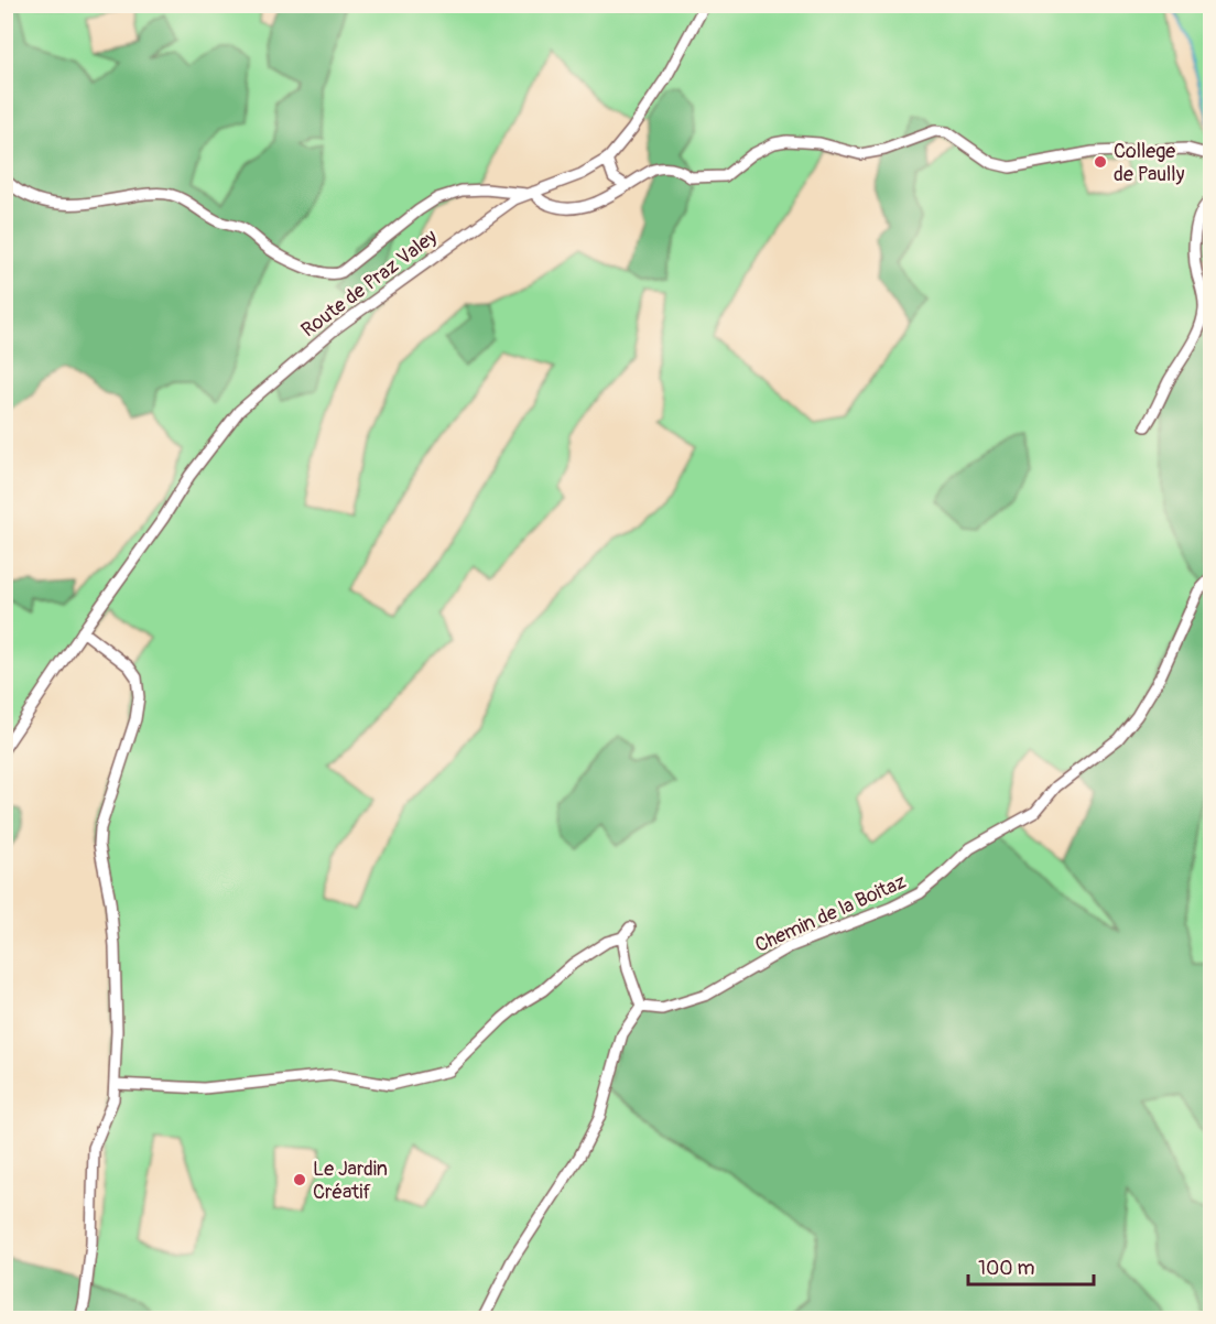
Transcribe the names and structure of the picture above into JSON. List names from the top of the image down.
{
  "streets": {
    "street": ["Route de Praz Valey", "Chemin de la Boitaz"]
  },
  "places": ["College de Paully", "Le Jardin Créatif"],
  "scale_bar": "100 m"
}
